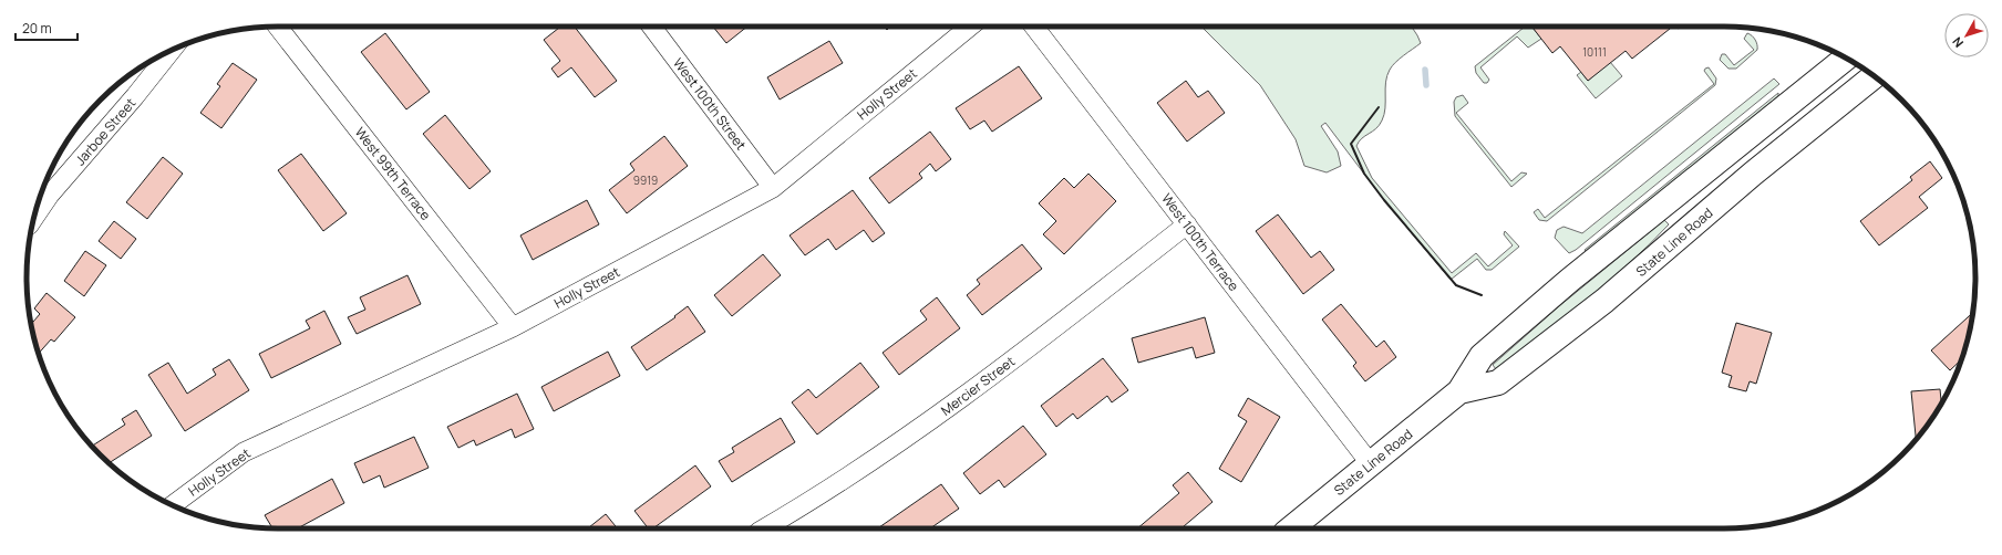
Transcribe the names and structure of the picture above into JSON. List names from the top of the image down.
{
  "streets": {
    "main road": ["State Line Road"],
    "street": [
      "Holly Street",
      "West 100th Street",
      "Jarboe Street",
      "West 99th Terrace",
      "West 100th Terrace",
      "Mercier Street"
    ]
  },
  "crossings": [
    ["Holly Street", "West 100th Street"],
    ["Holly Street", "West 99th Terrace"],
    ["West 100th Terrace", "State Line Road"],
    ["West 100th Terrace", "Mercier Street"]
  ],
  "house_numbers": ["10111", "9919"],
  "scale_bar": "20 m",
  "north": "bottom left"
}
